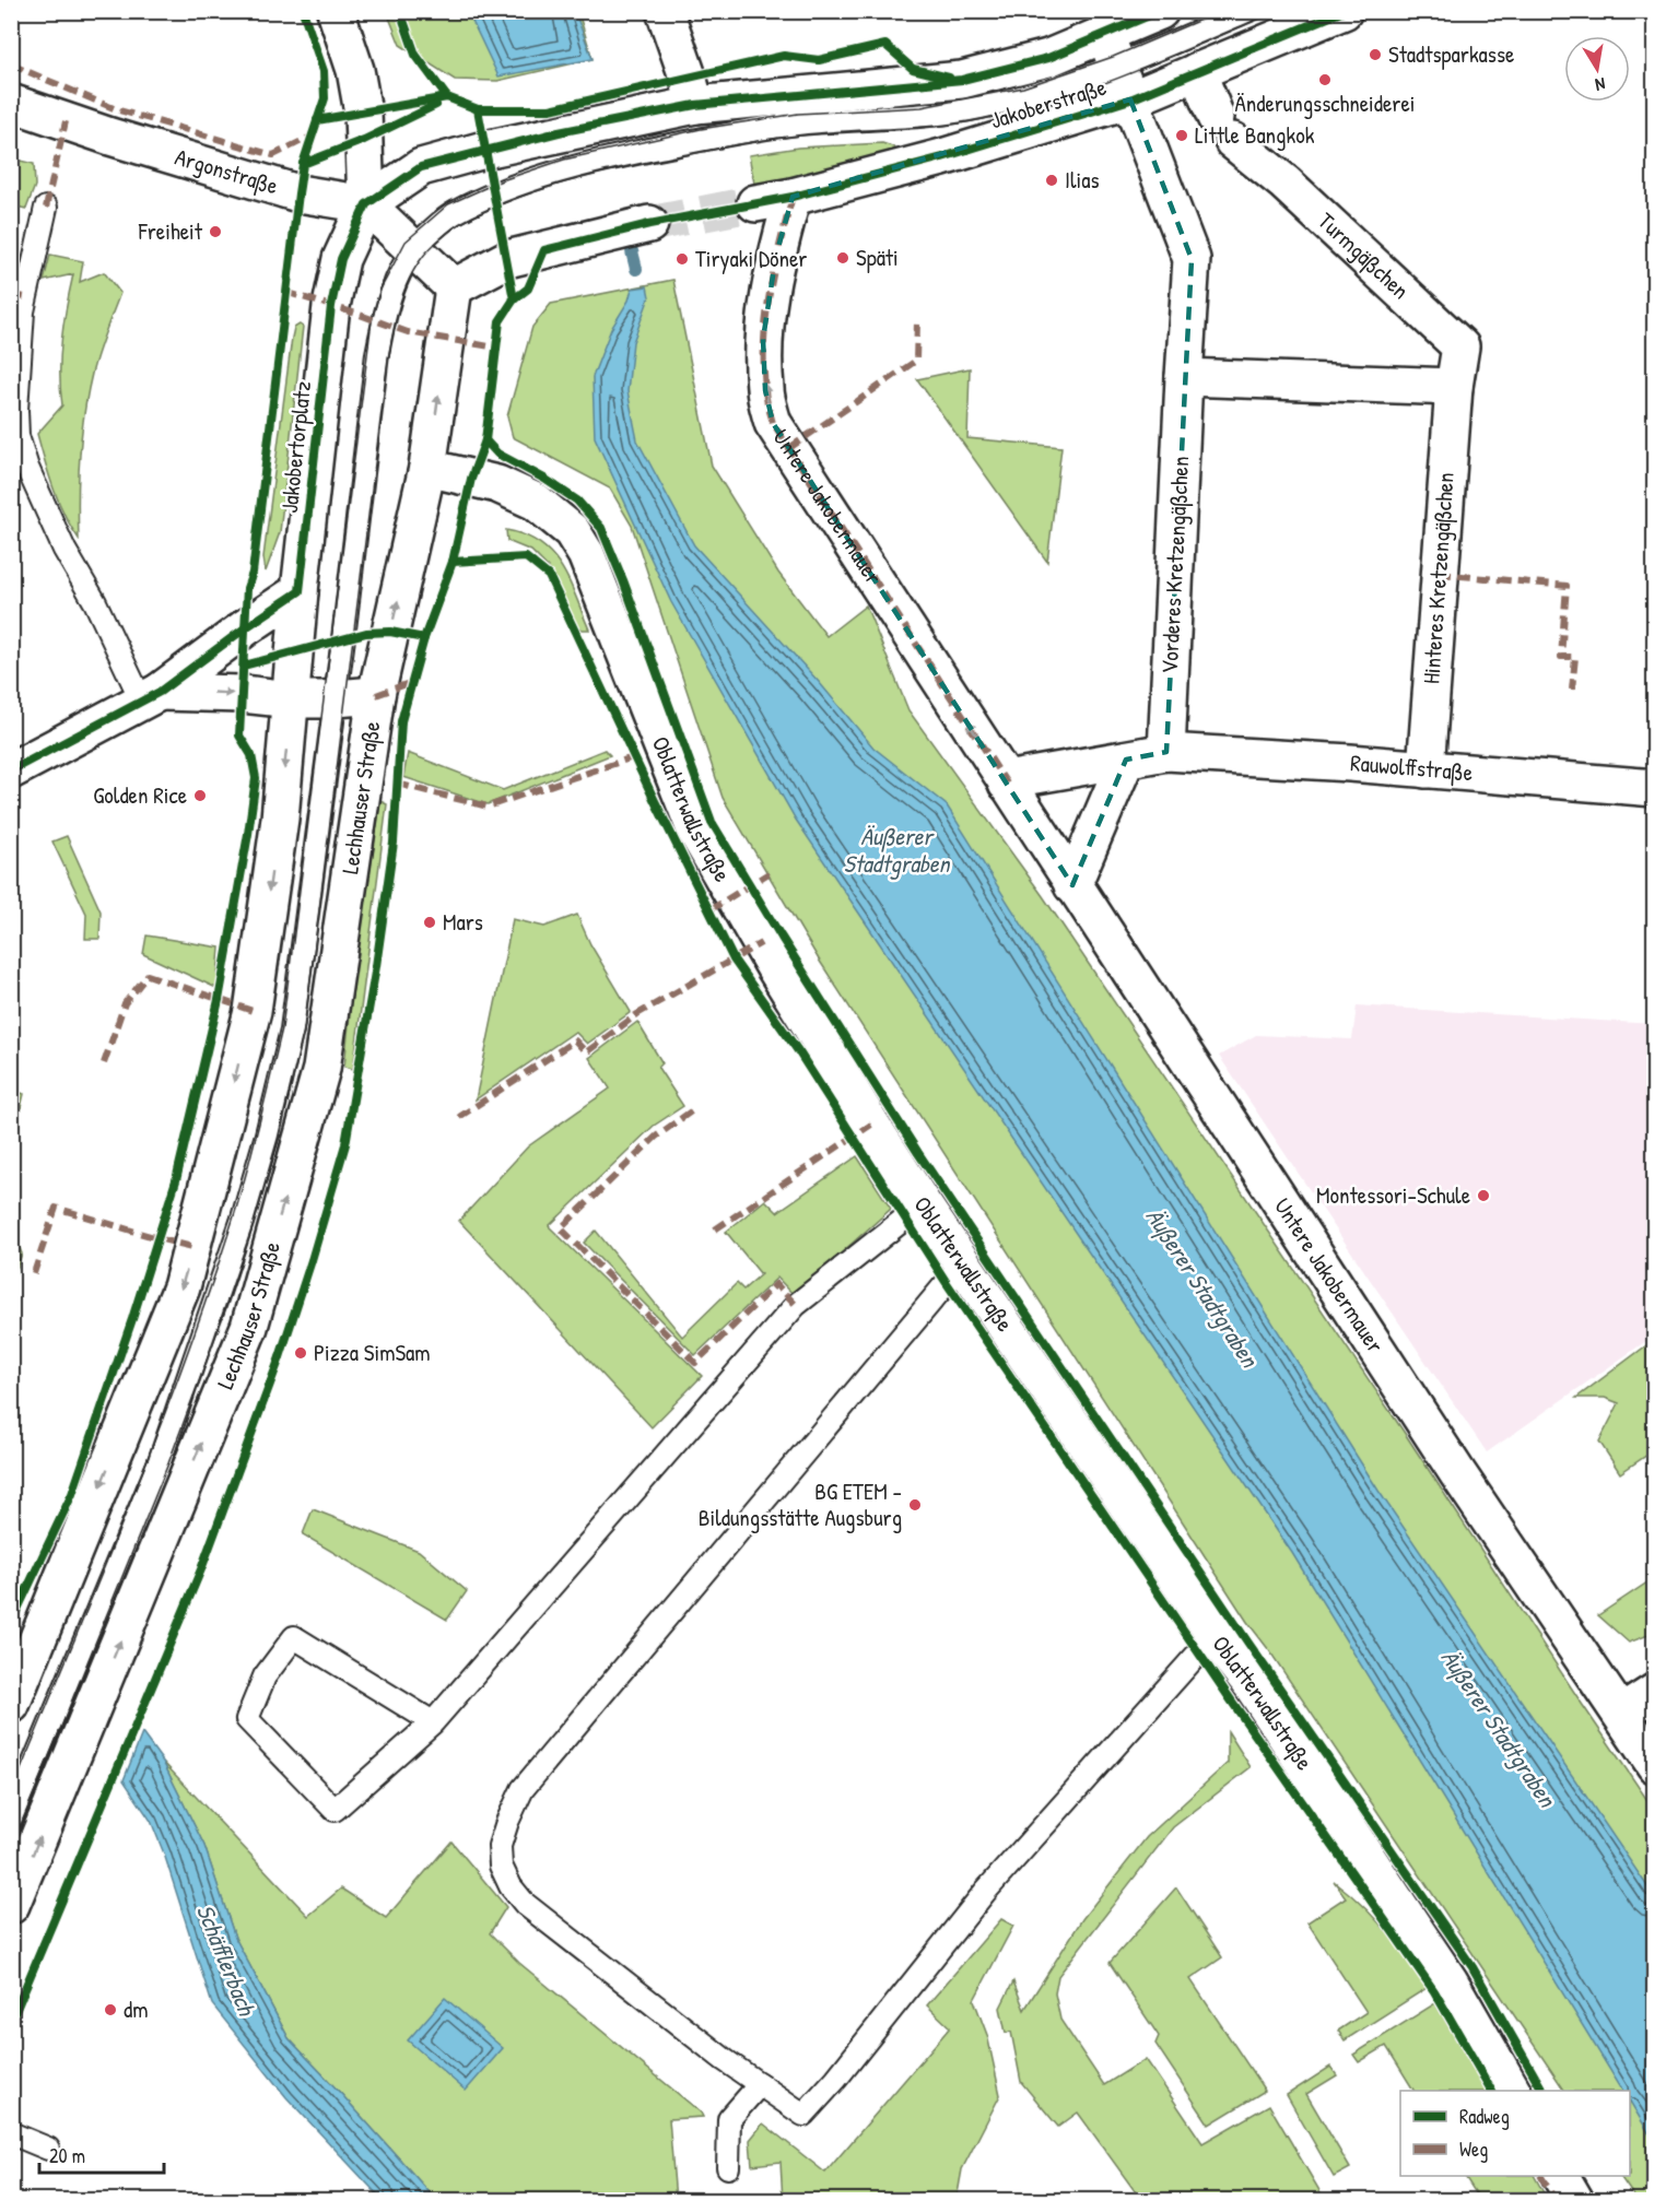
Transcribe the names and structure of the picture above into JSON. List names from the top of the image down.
{
  "streets": {
    "street": [
      "Jakoberstraße",
      "Argonstraße",
      "Turmgäßchen",
      "Jakobertorplatz",
      "Untere Jakobermauer",
      "Vorderes Kretzengäßchen",
      "Hinteres Kretzengäßchen",
      "Rauwolffstraße",
      "Lechhauser Straße",
      "Oblatterwallstraße"
    ]
  },
  "crossings": [
    ["Jakoberstraße", "Argonstraße"],
    ["Jakoberstraße", "Turmgäßchen"],
    ["Jakoberstraße", "Jakobertorplatz"],
    ["Jakoberstraße", "Untere Jakobermauer"],
    ["Jakoberstraße", "Vorderes Kretzengäßchen"],
    ["Argonstraße", "Jakobertorplatz"],
    ["Turmgäßchen", "Hinteres Kretzengäßchen"],
    ["Vorderes Kretzengäßchen", "Rauwolffstraße"],
    ["Hinteres Kretzengäßchen", "Rauwolffstraße"]
  ],
  "water": ["Äußerer Stadtgraben", "Schäfflerbach"],
  "places": [
    "Stadtsparkasse",
    "Änderungsschneiderei",
    "Little Bangkok",
    "Ilias",
    "Freiheit",
    "Späti",
    "Tiryaki Döner",
    "Golden Rice",
    "Mars",
    "Montessori-Schule",
    "Pizza SimSam",
    "BG ETEM - Bildungsstätte Augsburg",
    "dm"
  ],
  "legend": ["Radweg", "Weg"],
  "scale_bar": "20 m",
  "north": "bottom"
}
